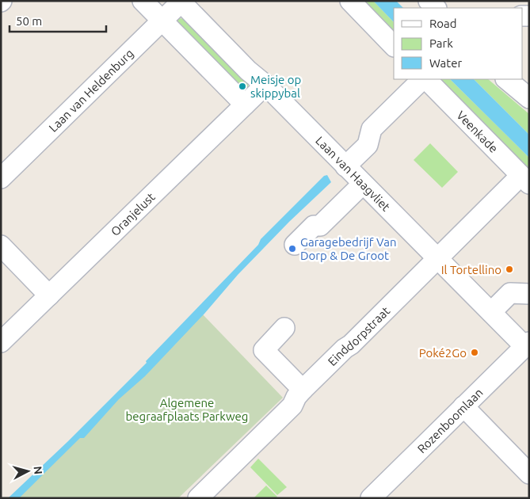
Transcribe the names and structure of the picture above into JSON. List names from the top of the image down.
{
  "streets": {
    "street": [
      "Laan van Heldenburg",
      "Veenkade",
      "Laan van Haagvliet",
      "Oranjelust",
      "Einddorpstraat",
      "Rozenboomlaan"
    ]
  },
  "crossings": [
    ["Laan van Heldenburg", "Laan van Haagvliet"],
    ["Veenkade", "Einddorpstraat"],
    ["Laan van Haagvliet", "Oranjelust"],
    ["Laan van Haagvliet", "Einddorpstraat"],
    ["Laan van Haagvliet", "Rozenboomlaan"]
  ],
  "parks": ["Algemene begraafplaats Parkweg"],
  "places": [
    "Meisje op skippybal",
    "Garagebedrijf Van Dorp & De Groot",
    "Il Tortellino",
    "Poké2Go"
  ],
  "legend": ["Road", "Park", "Water"],
  "scale_bar": "50 m",
  "north": "right"
}
